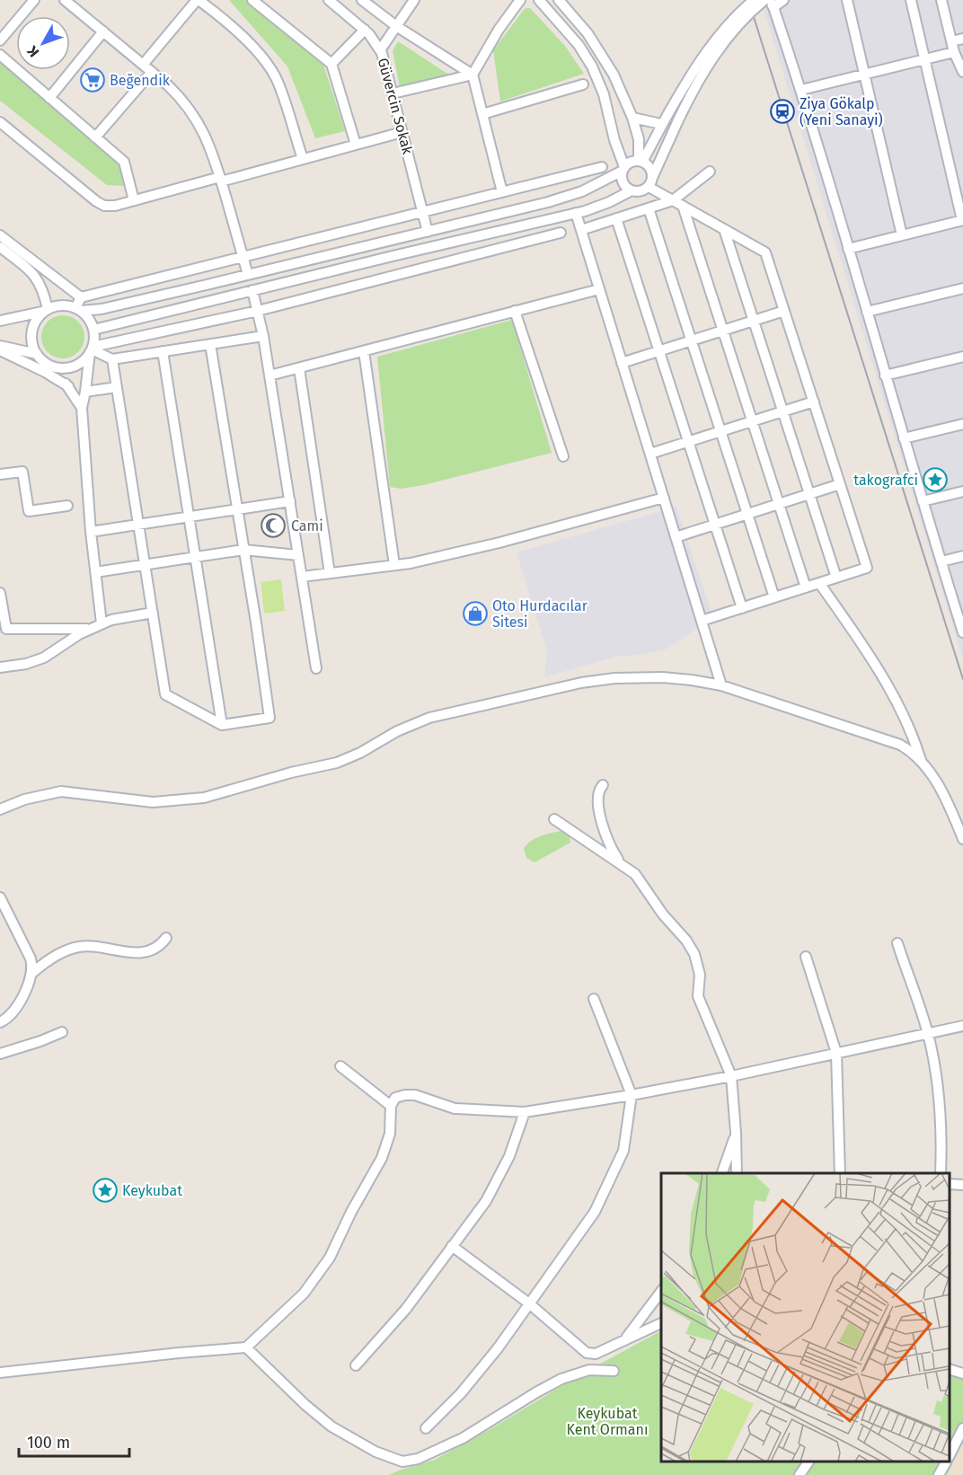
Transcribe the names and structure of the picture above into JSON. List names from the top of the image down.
{
  "streets": {
    "street": ["Güvercin Sokak"]
  },
  "parks": ["Keykubat Kent Ormanı"],
  "places": {
    "supermarket": ["Beğendik"],
    "station": ["Ziya Gökalp (Yeni Sanayi)"],
    "place": ["takografci", "Keykubat"],
    "mosque": ["Cami"],
    "shop": ["Oto Hurdacılar Sitesi"]
  },
  "scale_bar": "100 m",
  "north": "bottom left"
}
